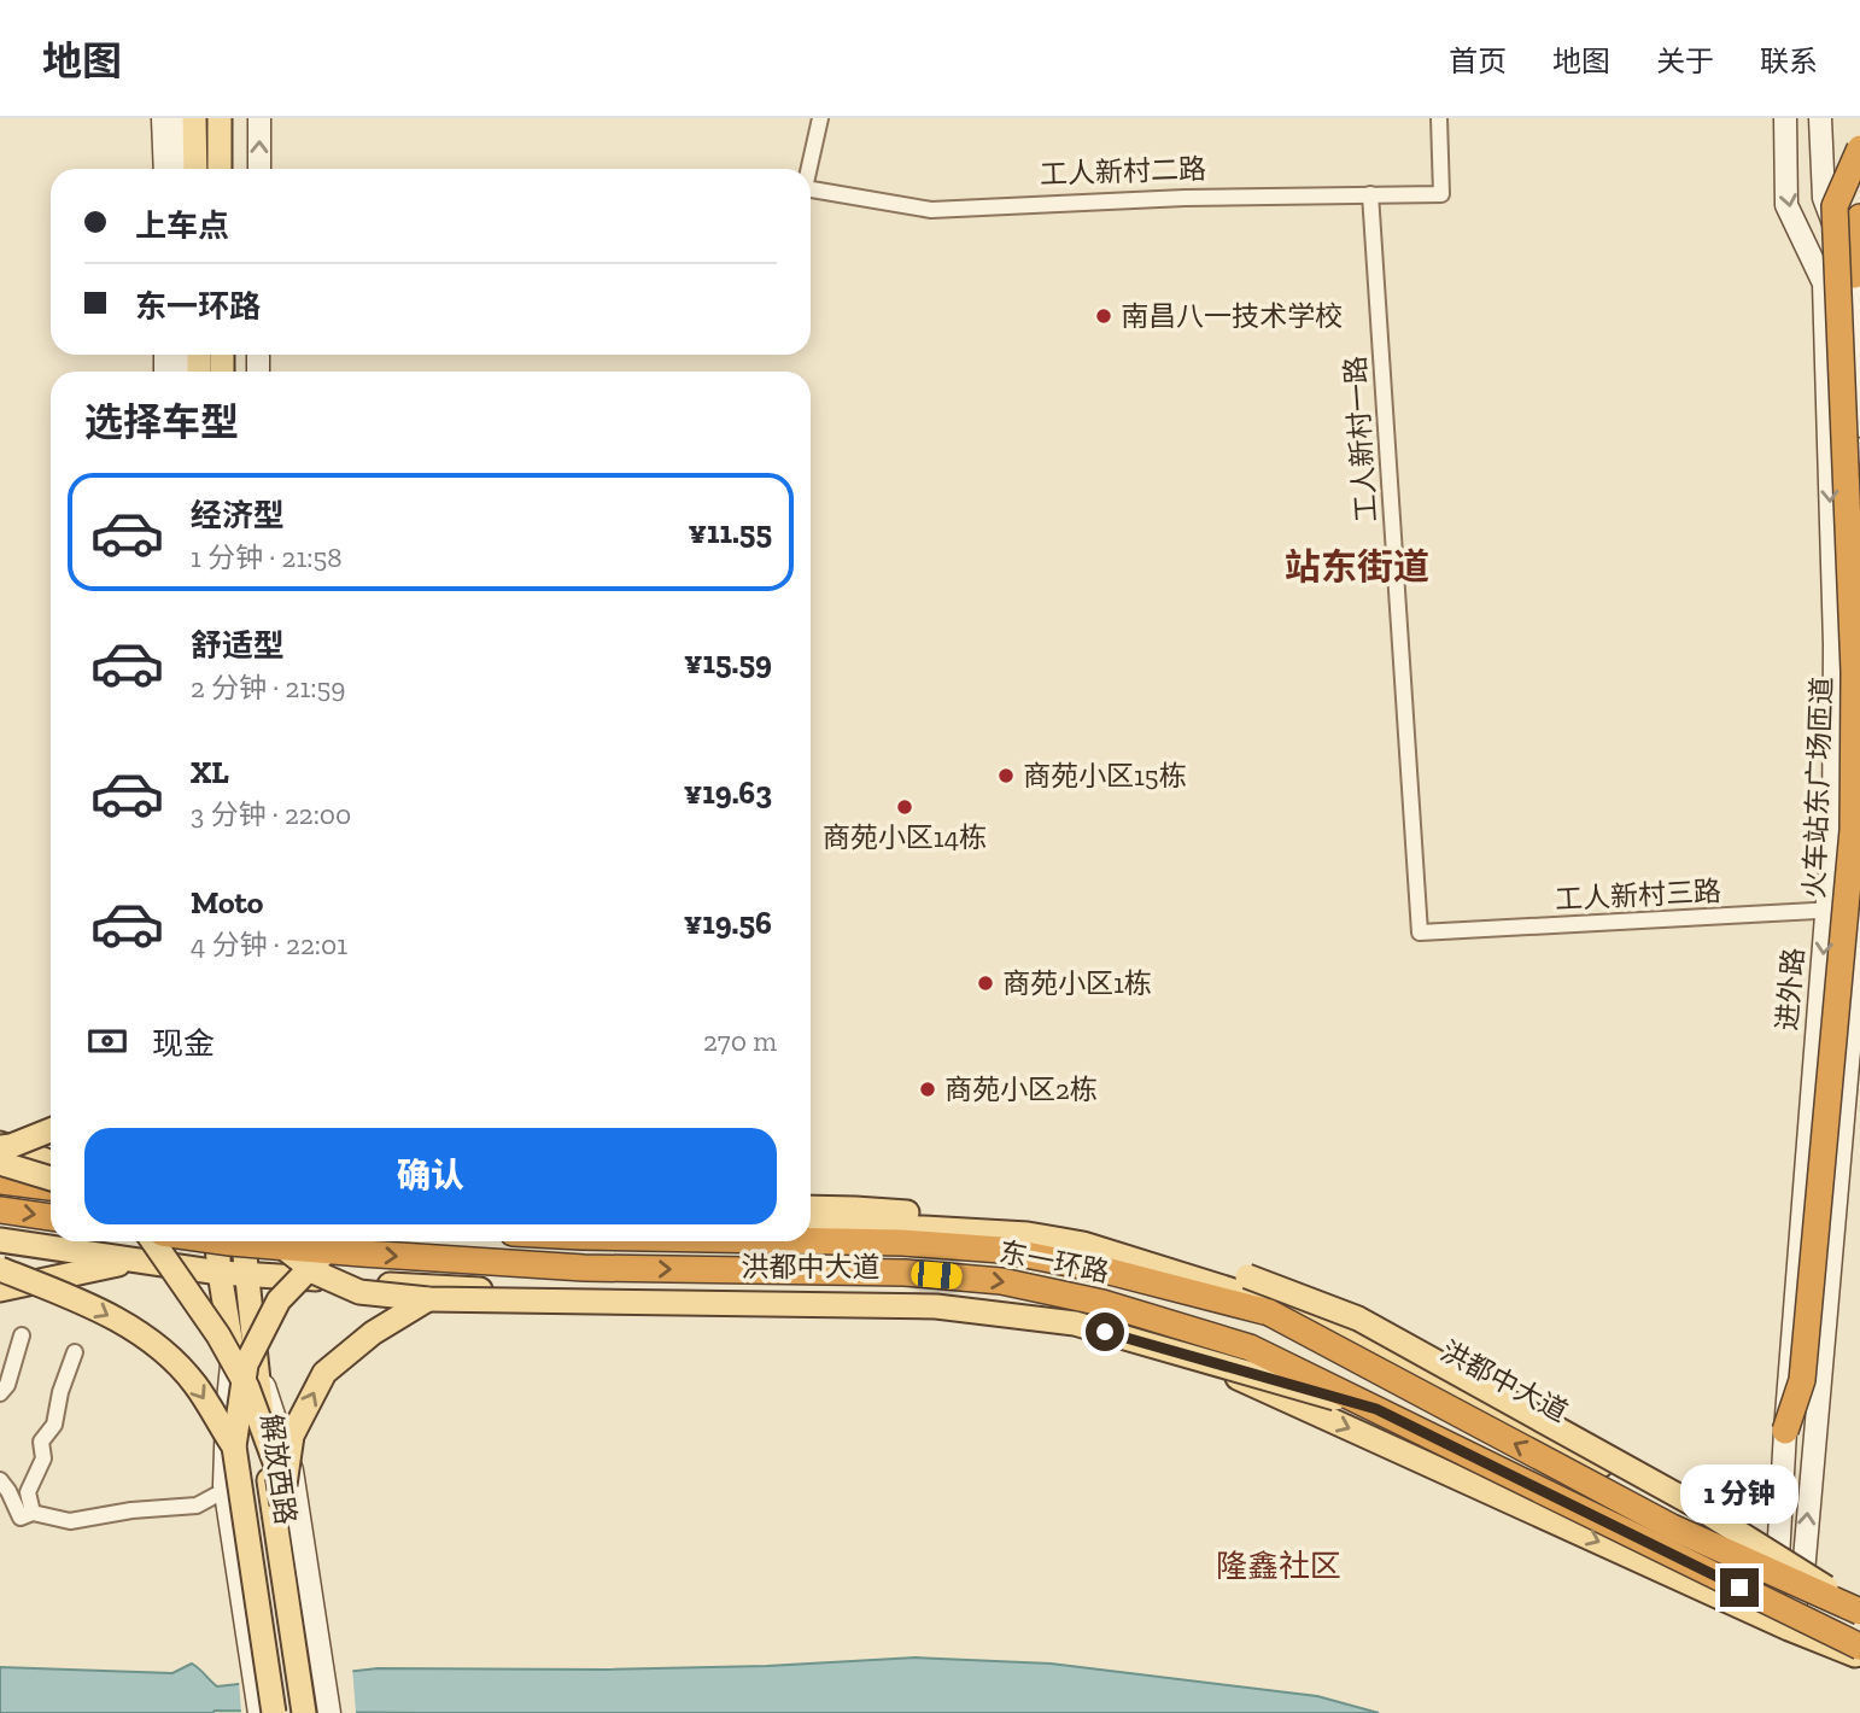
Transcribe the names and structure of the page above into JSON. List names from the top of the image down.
{
  "streets": {
    "highway": ["火车站东广场匝道", "东一环路"],
    "main road": ["洪都中大道", "解放西路"],
    "street": [
      "工人新村二路",
      "工人新村一路",
      "工人新村三路",
      "进外路"
    ]
  },
  "crossings": [
    ["工人新村二路", "工人新村一路"],
    ["工人新村一路", "工人新村三路"],
    ["火车站东广场匝道", "进外路"],
    ["工人新村三路", "进外路"],
    ["进外路", "洪都中大道"],
    ["洪都中大道", "解放西路"]
  ],
  "districts": ["站东街道", "隆鑫社区"],
  "places": [
    "南昌八一技术学校",
    "商苑小区15栋",
    "商苑小区14栋",
    "商苑小区1栋",
    "商苑小区2栋"
  ],
  "page": {
    "header": "地图",
    "nav": [
      "首页",
      "地图",
      "关于",
      "联系"
    ],
    "banner": ["上车点", "东一环路"],
    "heading": "选择车型",
    "list": [
      {
        "name": "经济型",
        "note": "1 分钟 · 21:58",
        "value": "¥11.55"
      },
      {
        "name": "舒适型",
        "note": "2 分钟 · 21:59",
        "value": "¥15.59"
      },
      {
        "name": "XL",
        "note": "3 分钟 · 22:00",
        "value": "¥19.63"
      },
      {
        "name": "Moto",
        "note": "4 分钟 · 22:01",
        "value": "¥19.56"
      }
    ],
    "pay": ["现金", "270 m"],
    "buttons": "确认",
    "bubble": "1 分钟"
  }
}
